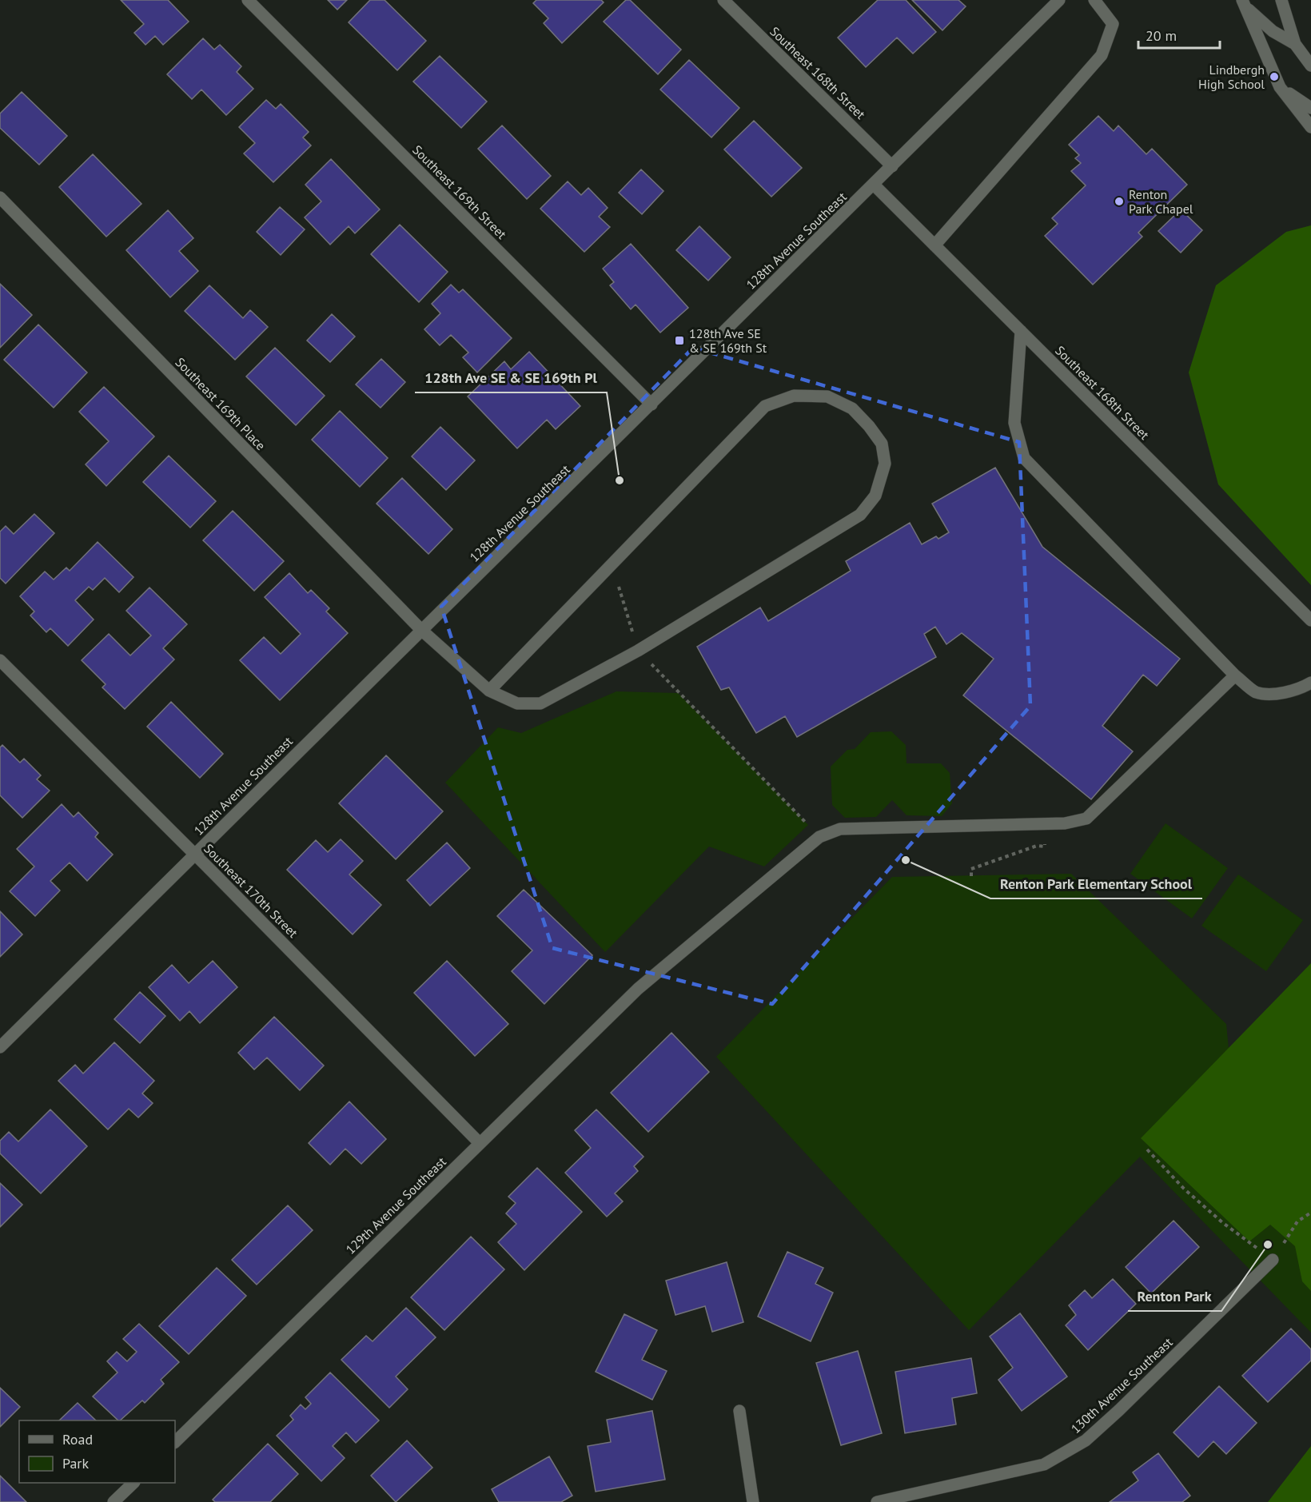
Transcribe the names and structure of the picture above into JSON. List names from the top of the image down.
{
  "streets": {
    "street": [
      "Southeast 168th Street",
      "Southeast 169th Street",
      "128th Avenue Southeast",
      "Southeast 169th Place",
      "Southeast 170th Street",
      "129th Avenue Southeast",
      "130th Avenue Southeast"
    ]
  },
  "crossings": [
    ["Southeast 168th Street", "128th Avenue Southeast"],
    ["Southeast 169th Street", "128th Avenue Southeast"],
    ["128th Avenue Southeast", "Southeast 169th Place"],
    ["128th Avenue Southeast", "Southeast 170th Street"],
    ["Southeast 170th Street", "129th Avenue Southeast"]
  ],
  "places": {
    "other": [
      "Lindbergh High School",
      "Renton Park Chapel",
      "128th Ave SE & SE 169th Pl",
      "Renton Park Elementary School",
      "Renton Park"
    ],
    "transit": ["128th Ave SE & SE 169th St"]
  },
  "legend": ["Road", "Park"],
  "scale_bar": "20 m"
}
